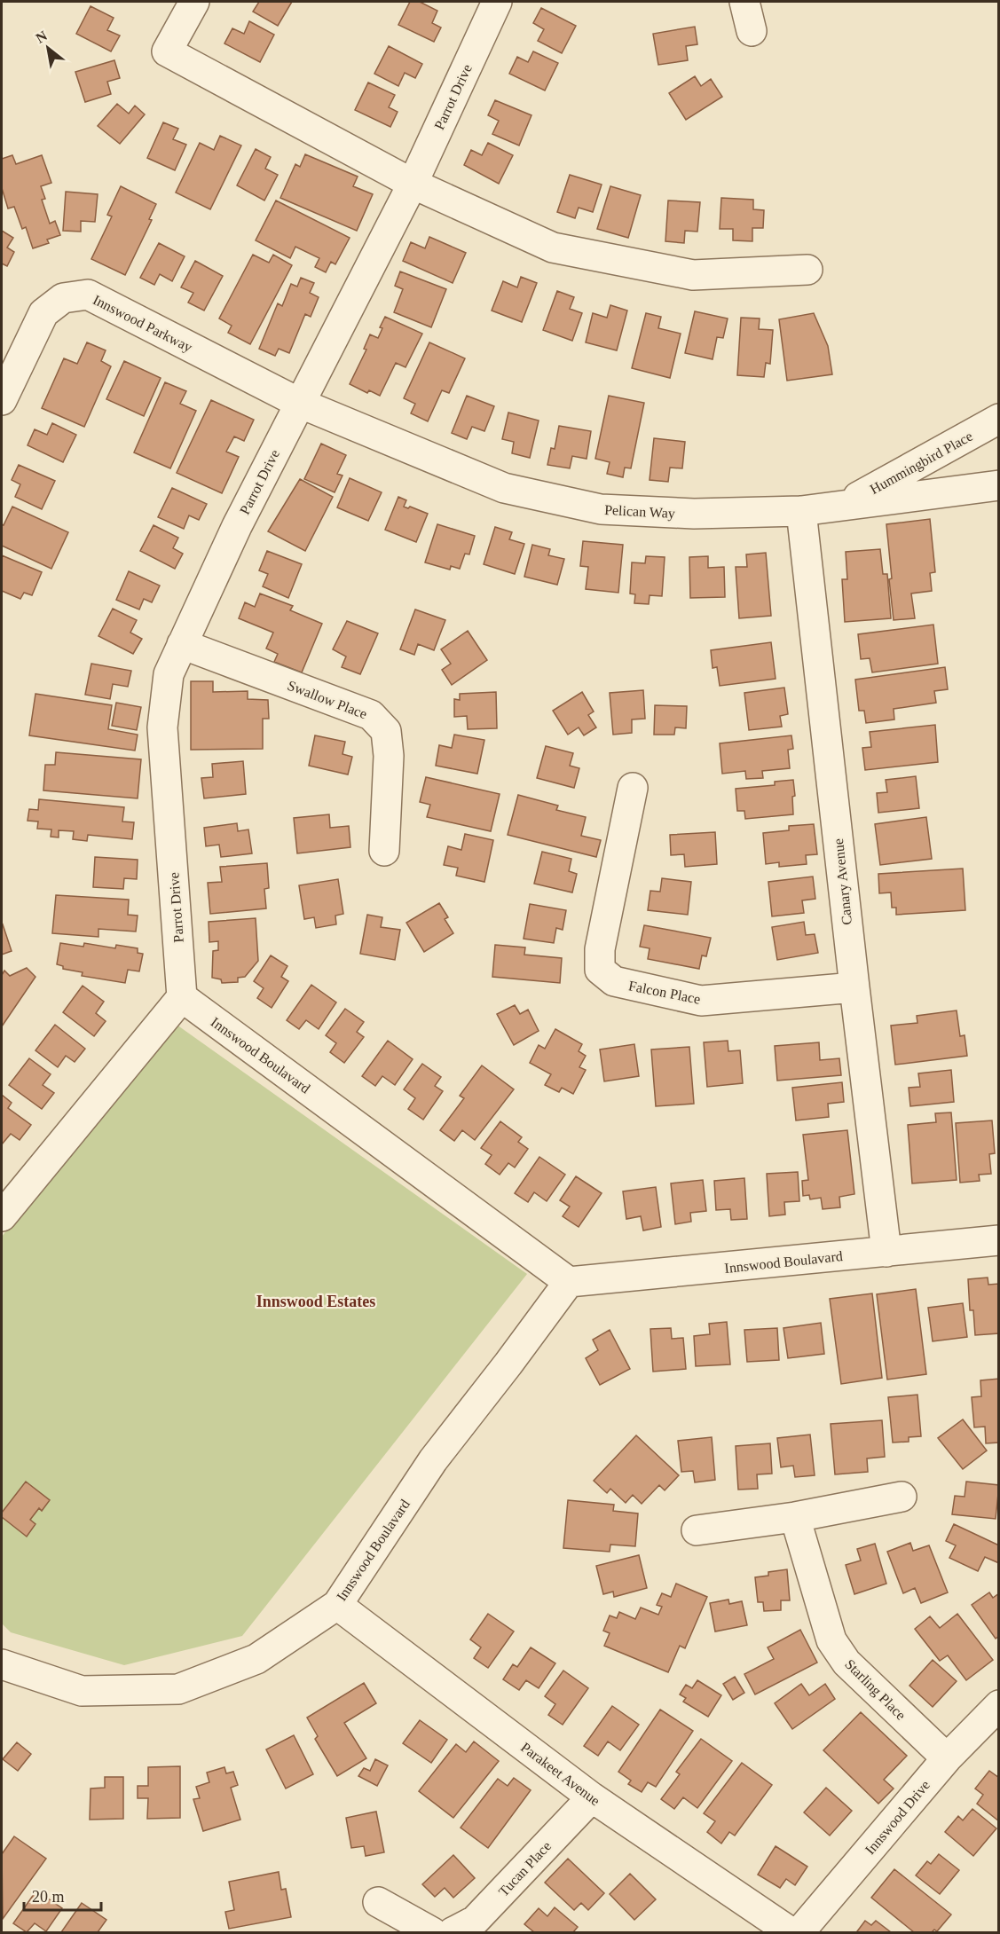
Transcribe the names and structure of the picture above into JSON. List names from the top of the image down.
{
  "streets": {
    "street": [
      "Parrot Drive",
      "Innswood Parkway",
      "Hummingbird Place",
      "Pelican Way",
      "Swallow Place",
      "Canary Avenue",
      "Falcon Place",
      "Innswood Boulavard",
      "Starling Place",
      "Parakeet Avenue",
      "Innswood Drive",
      "Tucan Place"
    ]
  },
  "crossings": [
    ["Parrot Drive", "Innswood Parkway"],
    ["Parrot Drive", "Pelican Way"],
    ["Parrot Drive", "Swallow Place"],
    ["Parrot Drive", "Innswood Boulavard"],
    ["Innswood Parkway", "Pelican Way"],
    ["Hummingbird Place", "Pelican Way"],
    ["Pelican Way", "Canary Avenue"],
    ["Canary Avenue", "Falcon Place"],
    ["Canary Avenue", "Innswood Boulavard"],
    ["Innswood Boulavard", "Parakeet Avenue"],
    ["Starling Place", "Innswood Drive"],
    ["Parakeet Avenue", "Tucan Place"]
  ],
  "districts": ["Innswood Estates"],
  "scale_bar": "20 m",
  "north": "top left"
}
